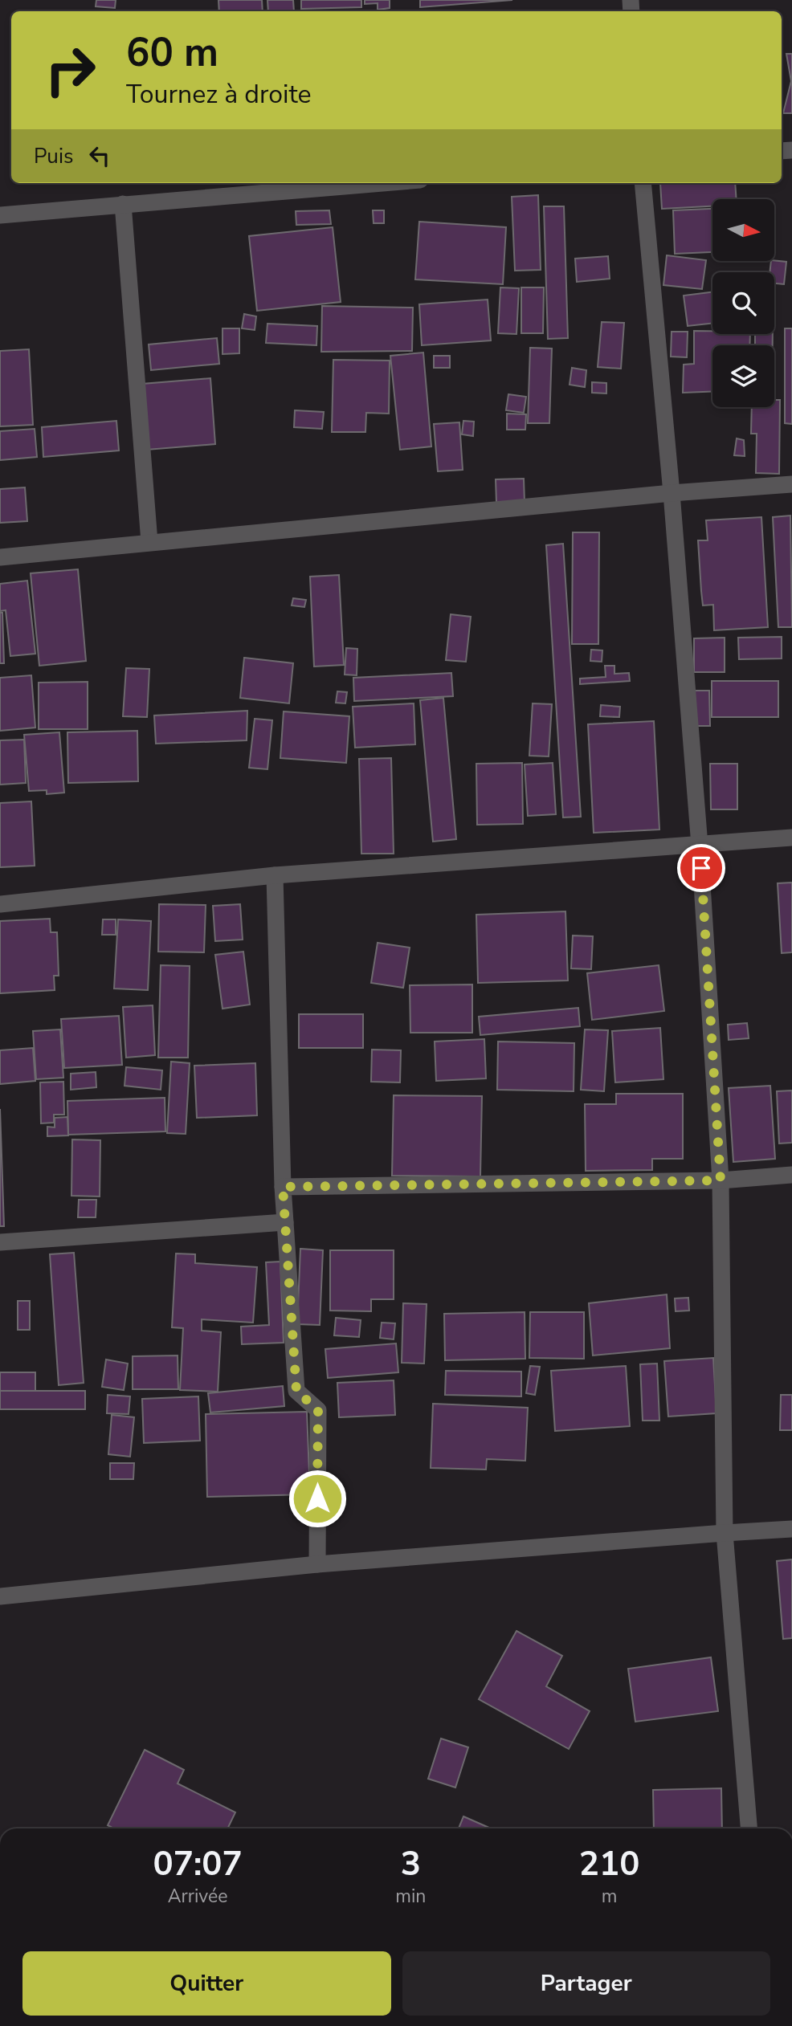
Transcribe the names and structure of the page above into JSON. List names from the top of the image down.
{
  "north": "right",
  "page": {
    "turn": ["60 m", "Tournez à droite"],
    "then": "Puis",
    "eta": [
      "07:07",
      "Arrivée",
      "3",
      "min",
      "210",
      "m"
    ],
    "buttons": ["Quitter", "Partager"]
  }
}
